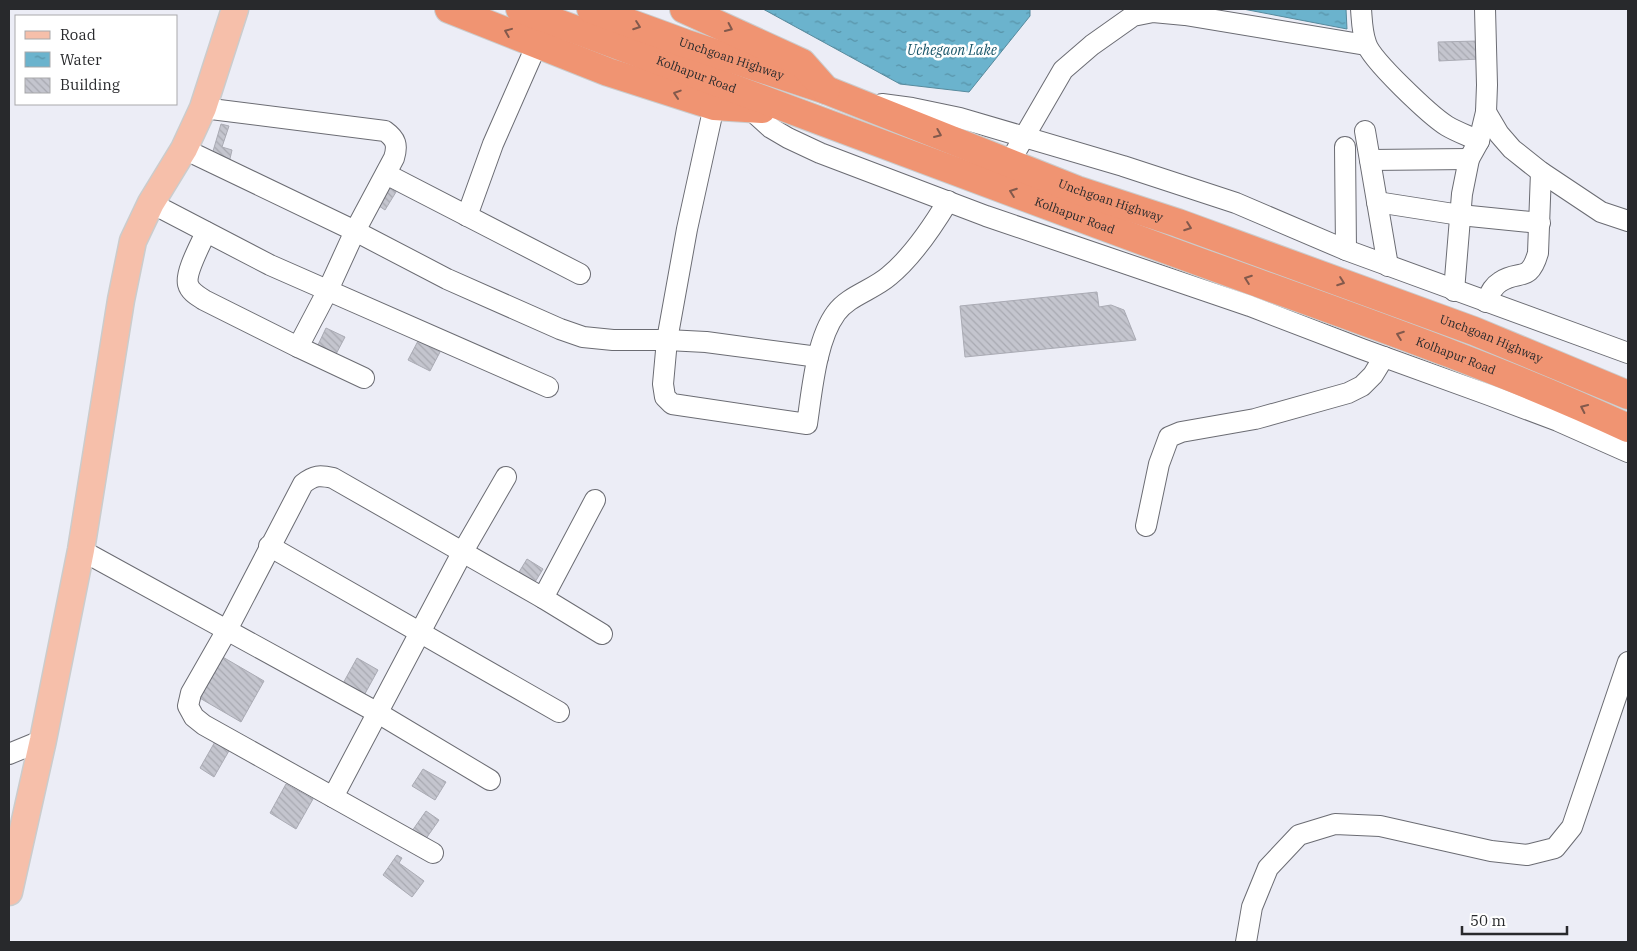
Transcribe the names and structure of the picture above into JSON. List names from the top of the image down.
{
  "streets": {
    "highway": ["Unchgoan Highway", "Kolhapur Road"]
  },
  "one_way": ["Kolhapur Road"],
  "water": ["Uchegaon Lake"],
  "legend": ["Road", "Water", "Building"],
  "scale_bar": "50 m"
}
